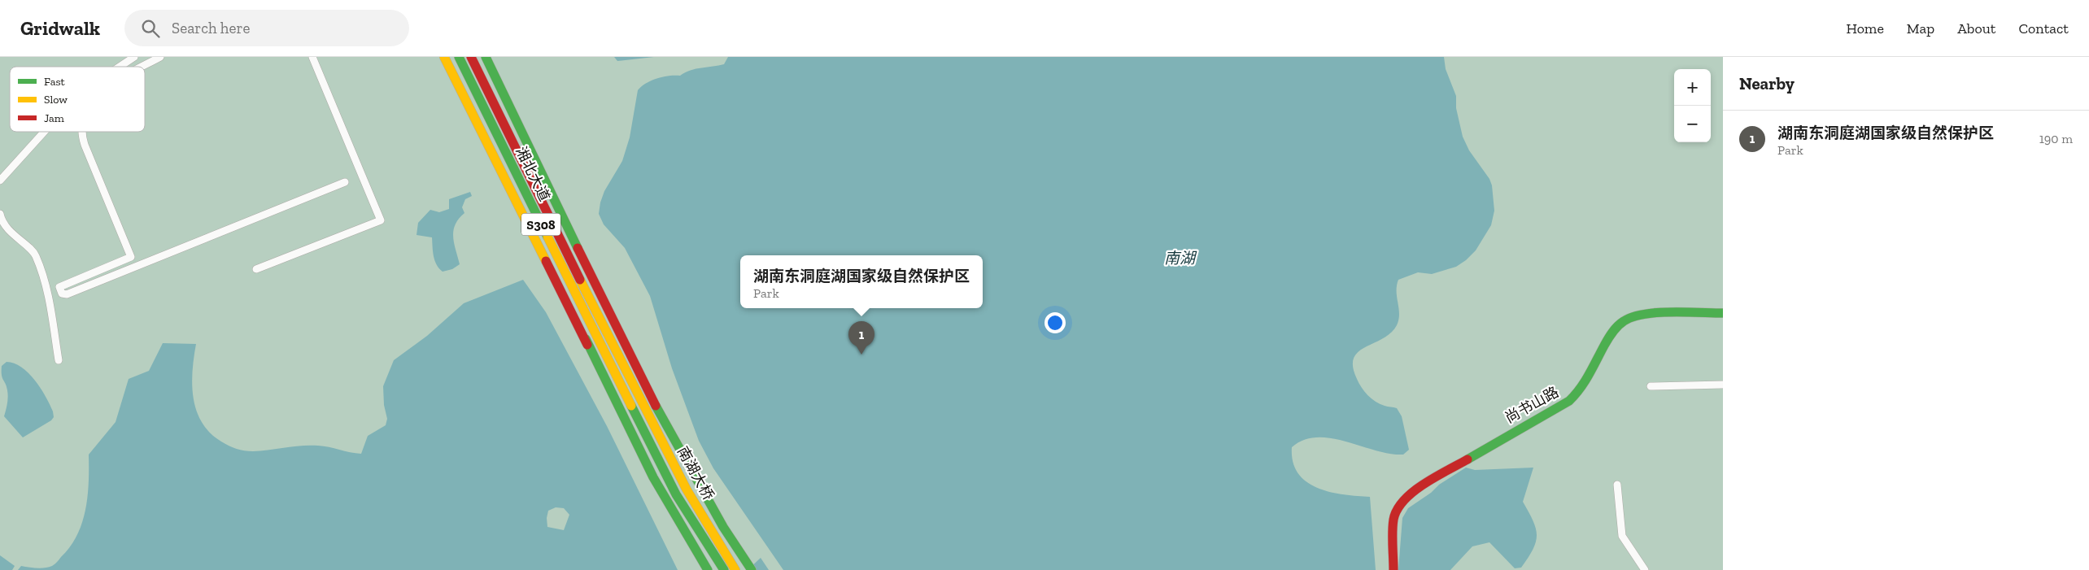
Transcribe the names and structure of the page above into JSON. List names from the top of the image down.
{
  "streets": {
    "main road": [
      "湘北大道",
      "S308",
      "尚书山路",
      "南湖大桥"
    ]
  },
  "crossings": [
    ["湘北大道", "南湖大桥"]
  ],
  "water": ["南湖"],
  "legend": ["Fast", "Slow", "Jam"],
  "page": {
    "header": "Gridwalk",
    "search": "Search here",
    "nav": [
      "Home",
      "Map",
      "About",
      "Contact"
    ],
    "heading": "Nearby",
    "map_buttons": ["+", "−"],
    "list": [
      {
        "mark": "1",
        "name": "湖南东洞庭湖国家级自然保护区",
        "note": "Park",
        "value": "190 m"
      }
    ],
    "popup": ["湖南东洞庭湖国家级自然保护区", "Park"],
    "pins": "1"
  }
}
